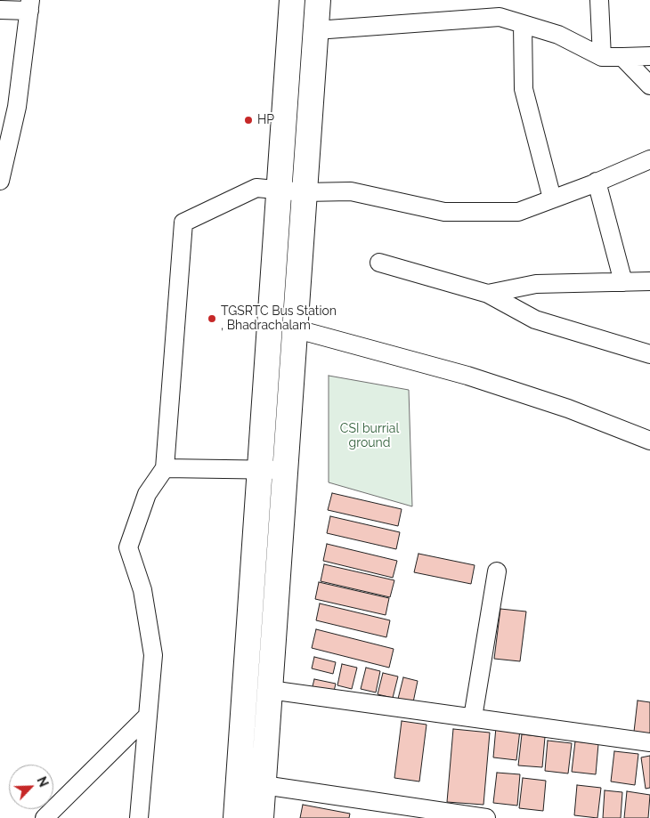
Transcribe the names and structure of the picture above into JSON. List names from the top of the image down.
{
  "parks": ["CSI burrial ground"],
  "places": ["HP", "TGSRTC Bus Station , Bhadrachalam"],
  "north": "top right"
}
